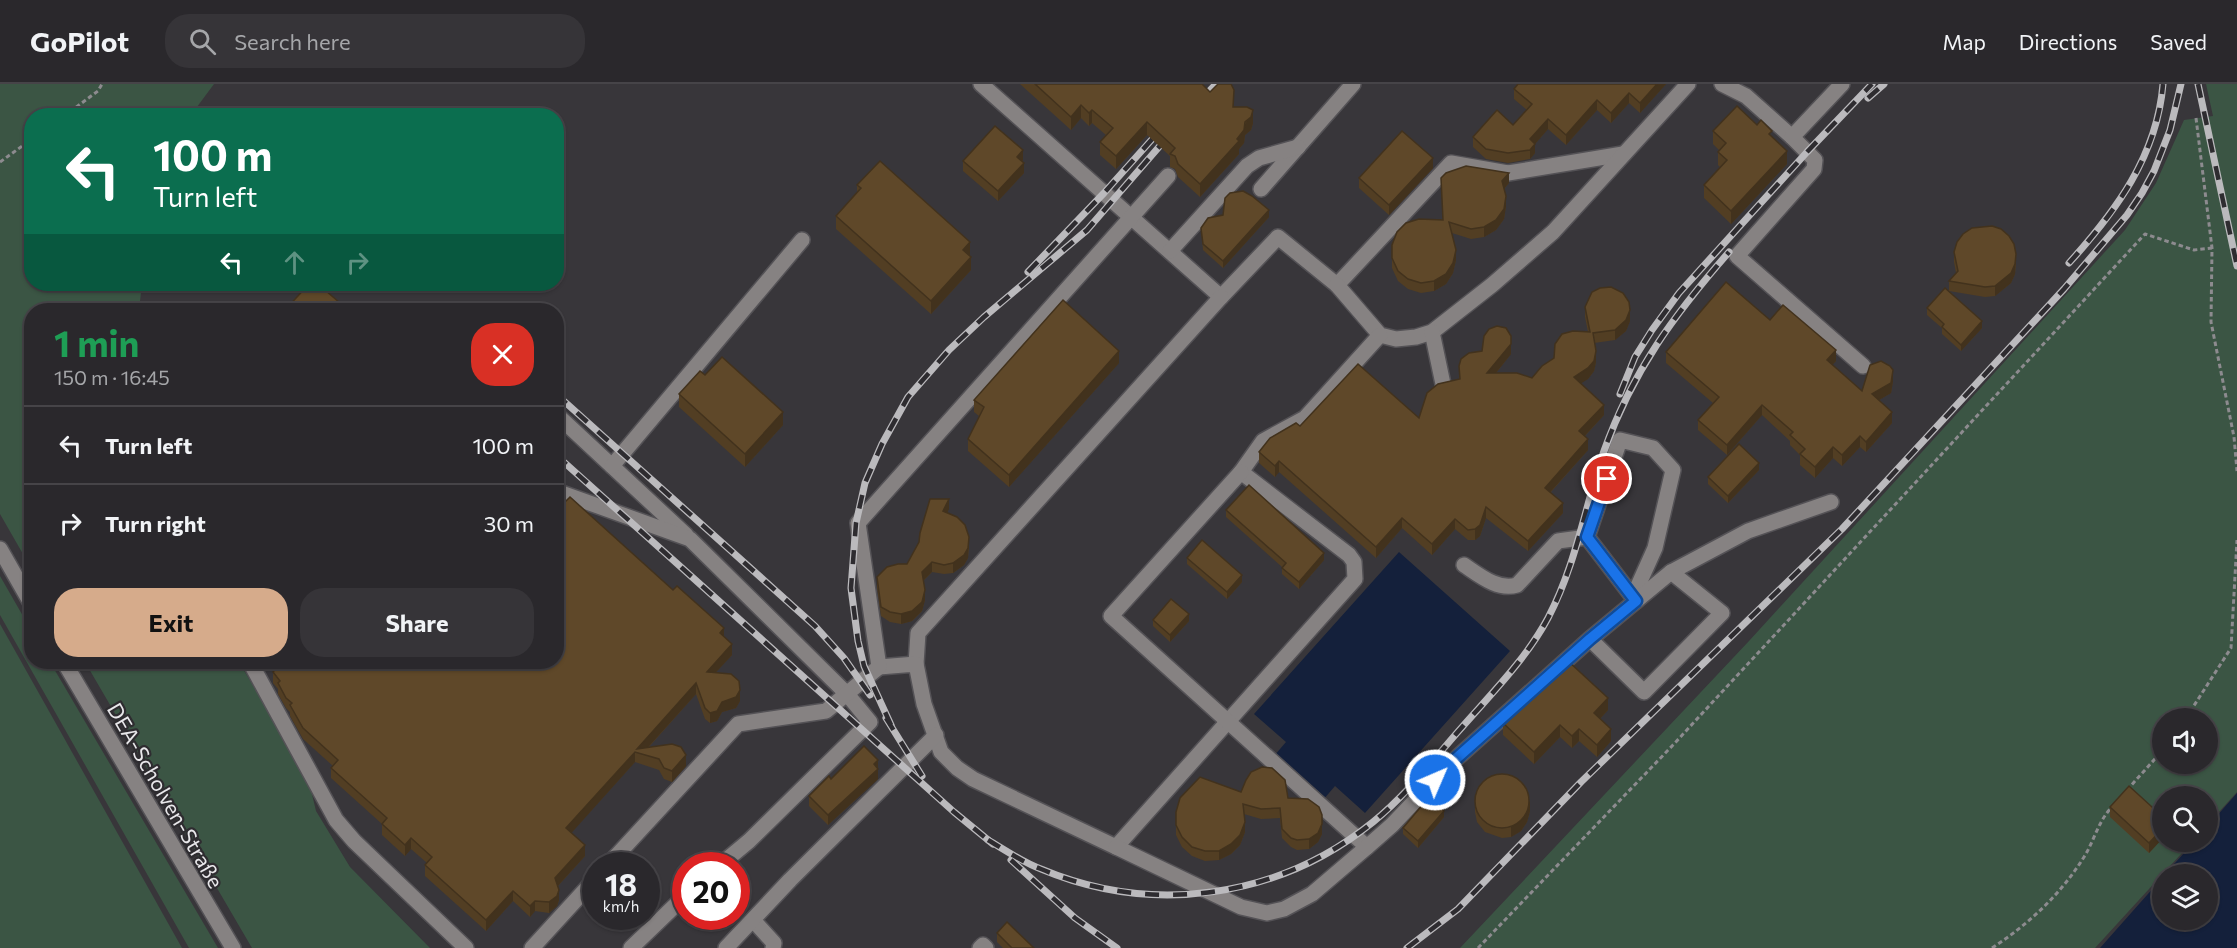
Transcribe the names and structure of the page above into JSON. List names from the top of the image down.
{
  "streets": {
    "street": ["DEA-Scholven-Straße"]
  },
  "page": {
    "header": "GoPilot",
    "search": "Search here",
    "nav": ["Map", "Directions", "Saved"],
    "turn": ["100 m", "Turn left"],
    "heading": ["1 min", "150 m · 16:45"],
    "list": [
      {
        "name": "Turn left",
        "value": "100 m"
      },
      {
        "name": "Turn right",
        "value": "30 m"
      }
    ],
    "buttons": ["Exit", "Share"],
    "speed": "18 km/h",
    "limit": "20"
  }
}
